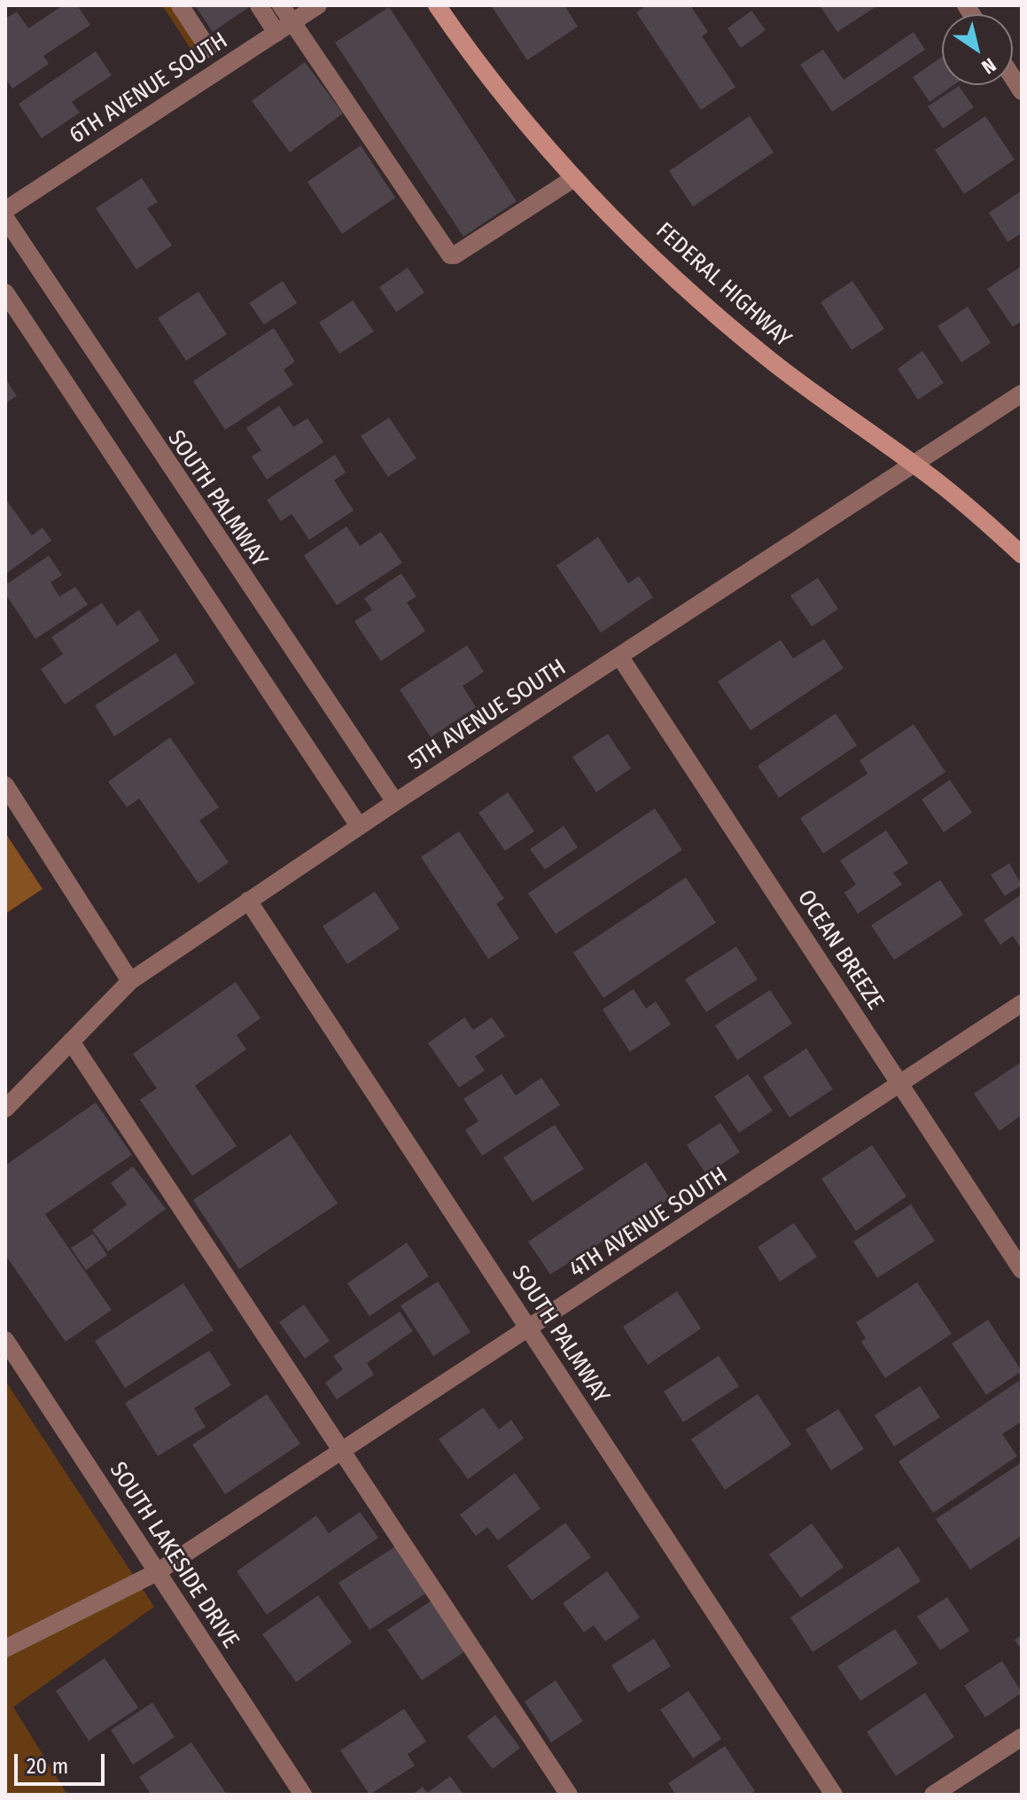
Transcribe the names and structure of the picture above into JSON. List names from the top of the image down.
{
  "streets": {
    "main road": ["FEDERAL HIGHWAY"],
    "street": [
      "6TH AVENUE SOUTH",
      "SOUTH PALMWAY",
      "5TH AVENUE SOUTH",
      "OCEAN BREEZE",
      "4TH AVENUE SOUTH",
      "SOUTH LAKESIDE DRIVE"
    ]
  },
  "crossings": [
    ["FEDERAL HIGHWAY", "5TH AVENUE SOUTH"],
    ["SOUTH PALMWAY", "5TH AVENUE SOUTH"],
    ["SOUTH PALMWAY", "4TH AVENUE SOUTH"],
    ["5TH AVENUE SOUTH", "OCEAN BREEZE"],
    ["OCEAN BREEZE", "4TH AVENUE SOUTH"],
    ["4TH AVENUE SOUTH", "SOUTH LAKESIDE DRIVE"]
  ],
  "scale_bar": "20 m",
  "north": "bottom right"
}
